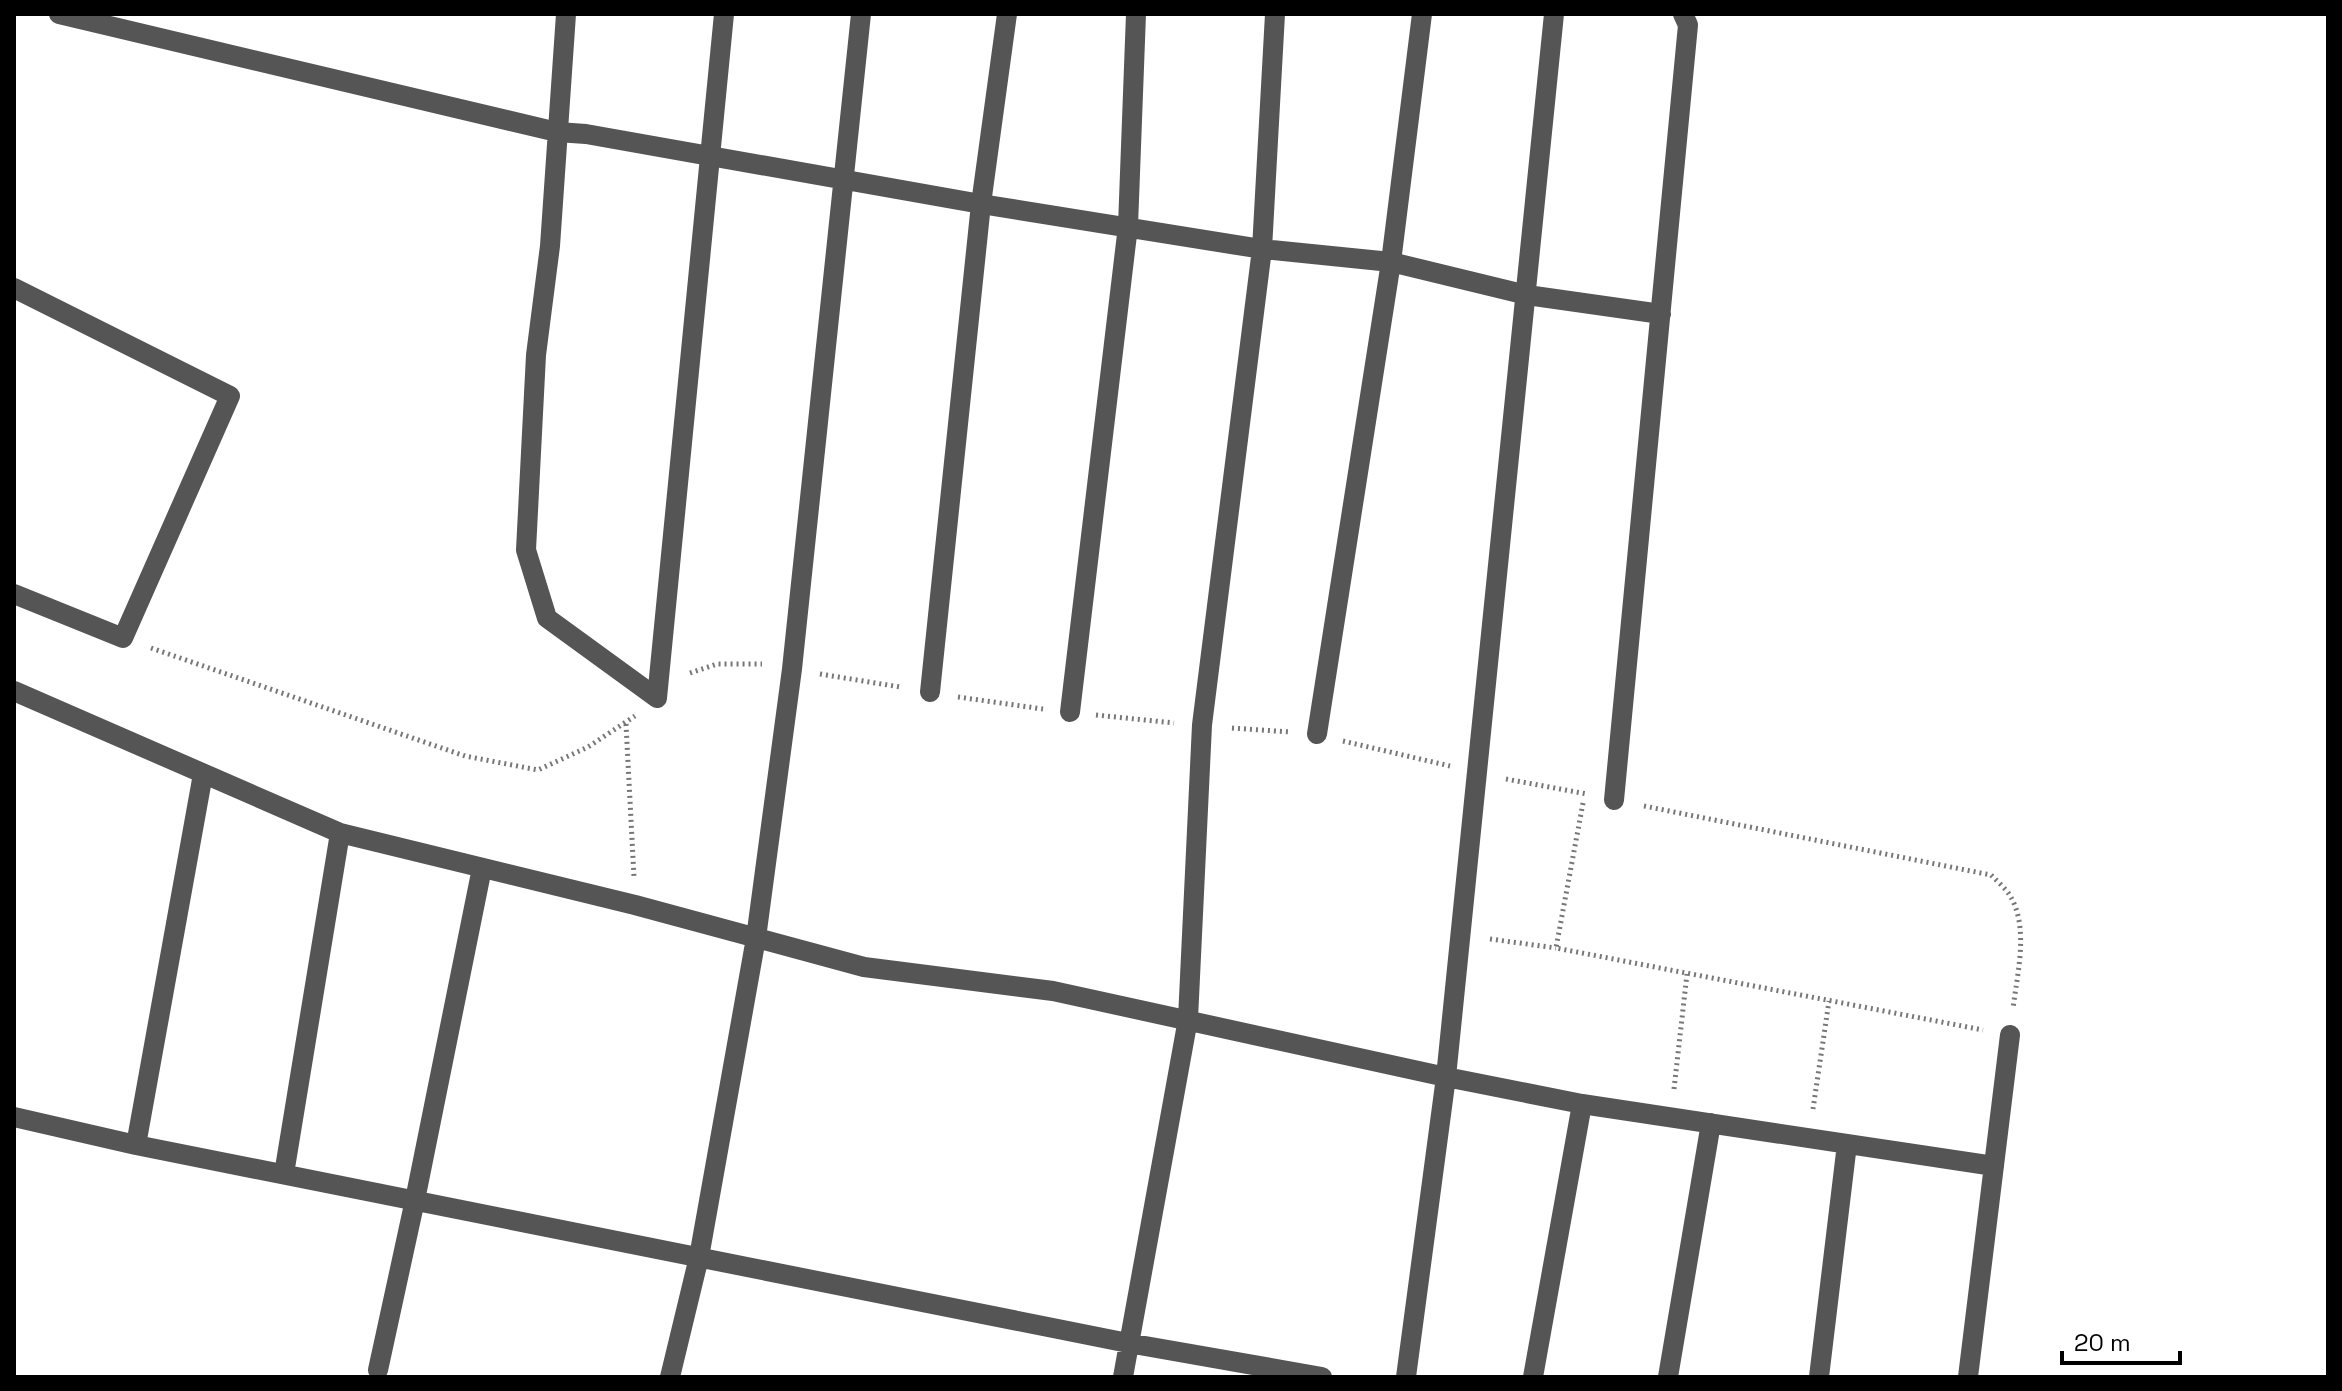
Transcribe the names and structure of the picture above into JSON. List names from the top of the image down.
{
  "scale_bar": "20 m"
}
